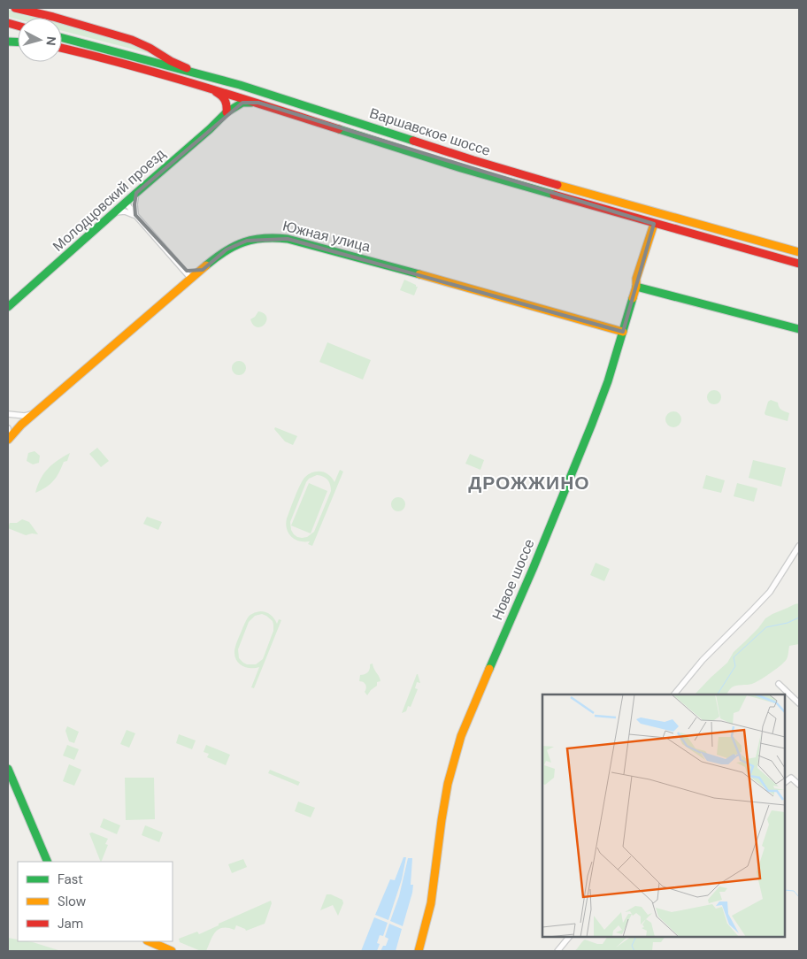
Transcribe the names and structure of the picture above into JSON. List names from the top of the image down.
{
  "streets": {
    "street": [
      "Варшавское шоссе",
      "Молодцовский проезд",
      "Южная улица",
      "Новое шоссе"
    ]
  },
  "crossings": [
    ["Варшавское шоссе", "Молодцовский проезд"],
    ["Варшавское шоссе", "Новое шоссе"],
    ["Южная улица", "Новое шоссе"]
  ],
  "districts": ["ДРОЖЖИНО"],
  "legend": ["Fast", "Slow", "Jam"],
  "north": "right"
}
